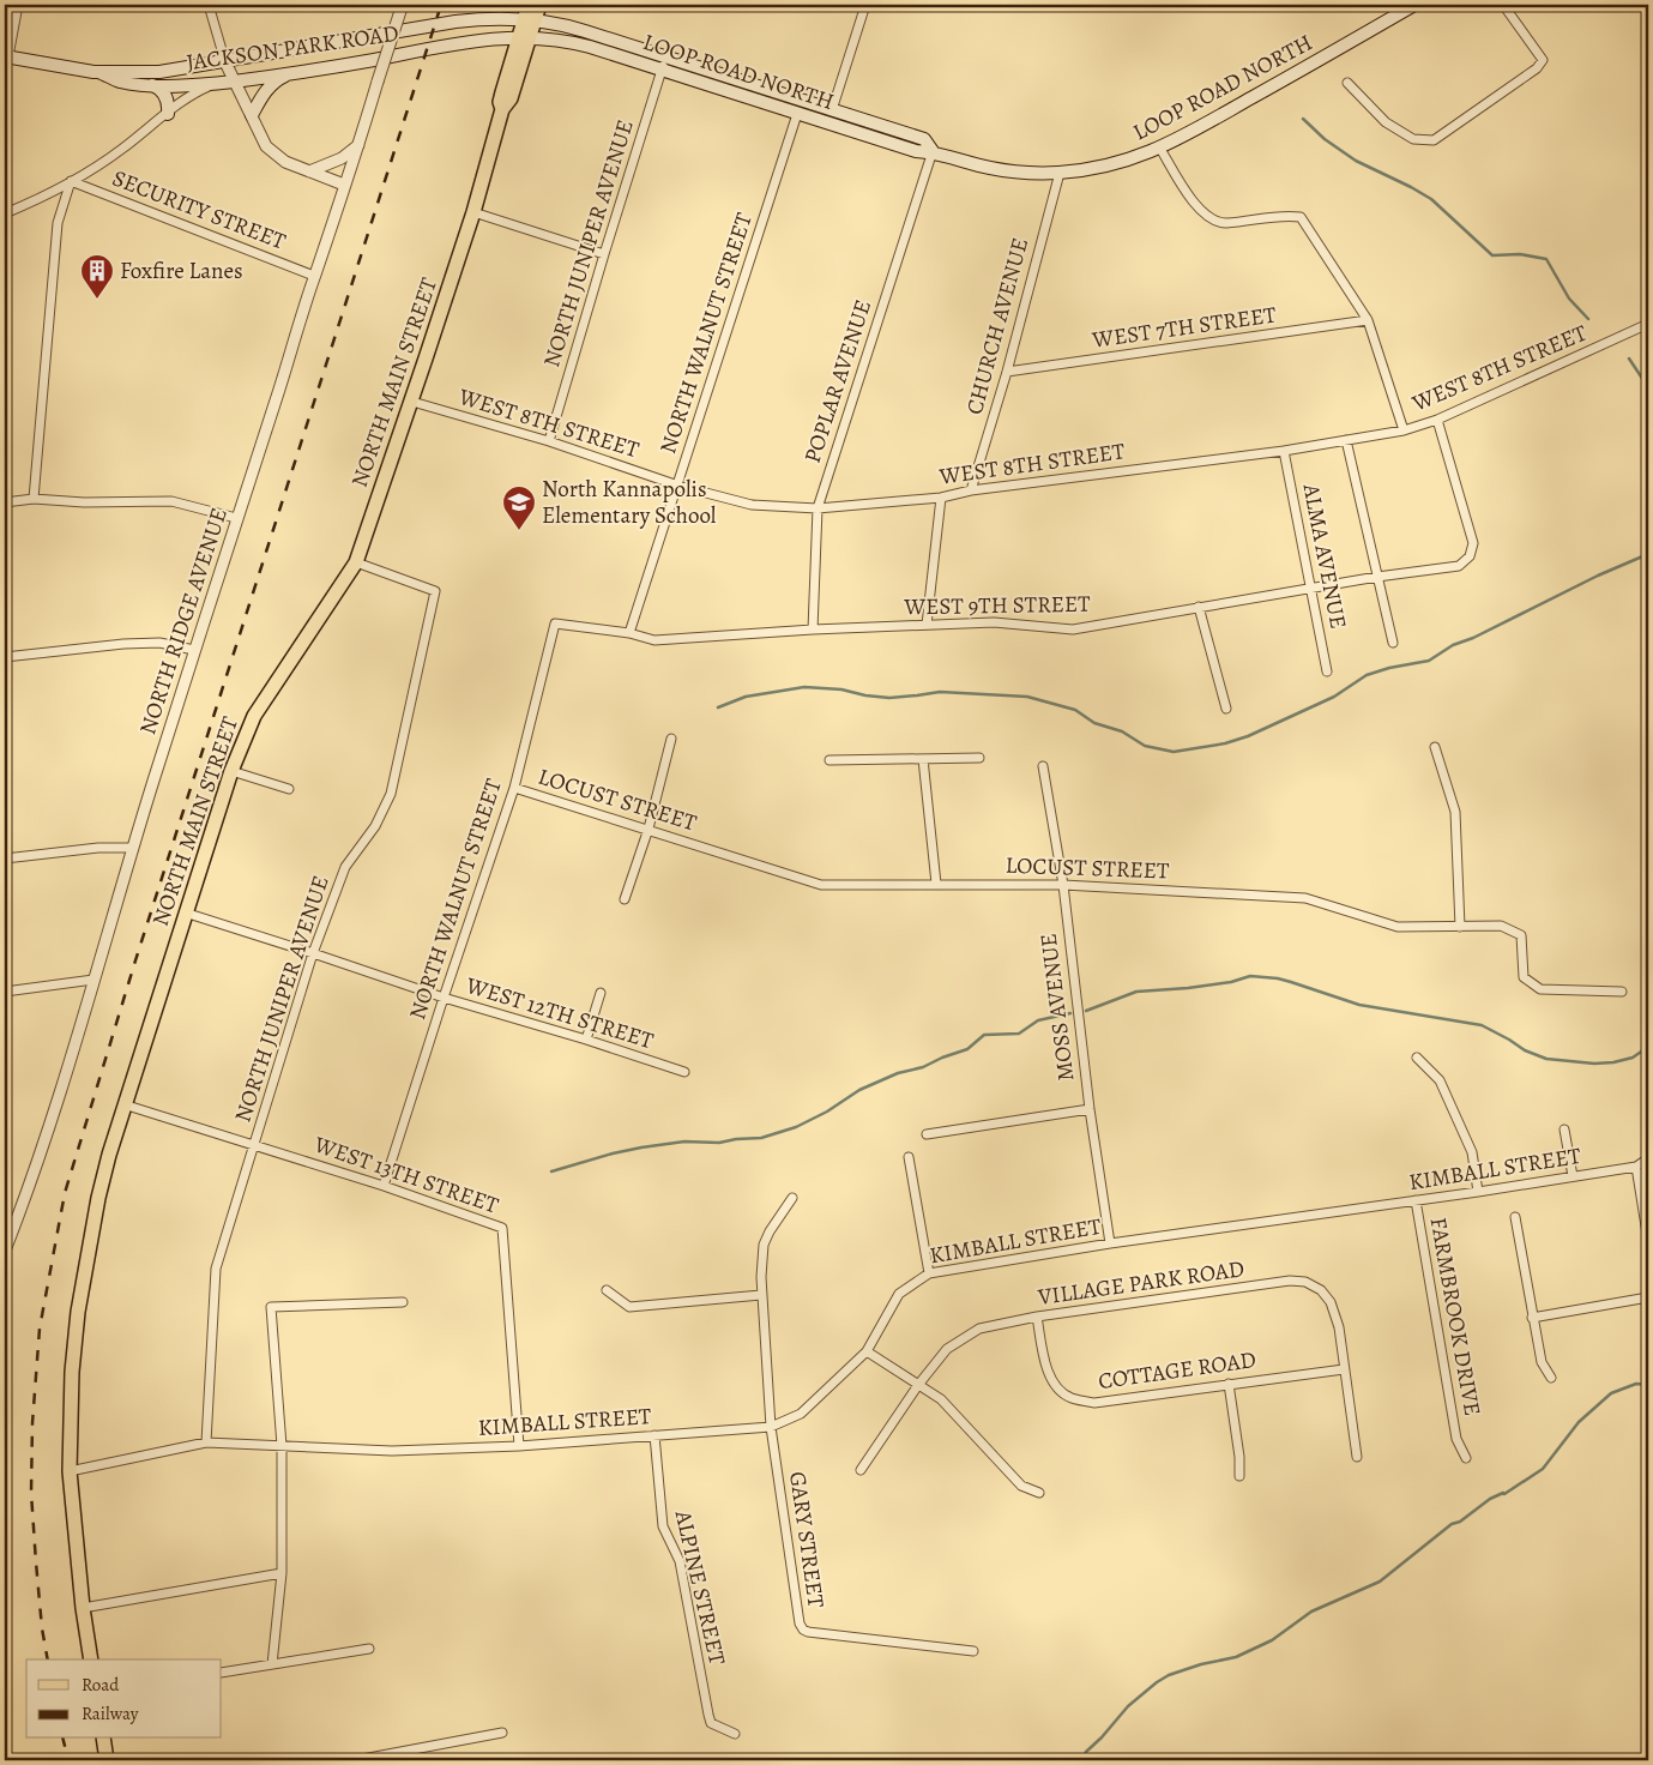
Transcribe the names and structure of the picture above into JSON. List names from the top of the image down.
{
  "streets": {
    "main road": ["JACKSON PARK ROAD", "LOOP ROAD NORTH", "NORTH MAIN STREET"],
    "street": [
      "SECURITY STREET",
      "NORTH JUNIPER AVENUE",
      "CHURCH AVENUE",
      "WEST 7TH STREET",
      "NORTH WALNUT STREET",
      "WEST 8TH STREET",
      "POPLAR AVENUE",
      "ALMA AVENUE",
      "WEST 9TH STREET",
      "NORTH RIDGE AVENUE",
      "LOCUST STREET",
      "MOSS AVENUE",
      "WEST 12TH STREET",
      "KIMBALL STREET",
      "WEST 13TH STREET",
      "VILLAGE PARK ROAD",
      "FARMBROOK DRIVE",
      "COTTAGE ROAD",
      "GARY STREET",
      "ALPINE STREET"
    ]
  },
  "crossings": [
    ["JACKSON PARK ROAD", "LOOP ROAD NORTH"],
    ["JACKSON PARK ROAD", "NORTH MAIN STREET"],
    ["LOOP ROAD NORTH", "NORTH JUNIPER AVENUE"],
    ["LOOP ROAD NORTH", "CHURCH AVENUE"],
    ["LOOP ROAD NORTH", "NORTH WALNUT STREET"],
    ["LOOP ROAD NORTH", "POPLAR AVENUE"],
    ["LOOP ROAD NORTH", "NORTH MAIN STREET"],
    ["SECURITY STREET", "NORTH RIDGE AVENUE"],
    ["NORTH JUNIPER AVENUE", "WEST 8TH STREET"],
    ["NORTH JUNIPER AVENUE", "NORTH MAIN STREET"],
    ["NORTH JUNIPER AVENUE", "WEST 12TH STREET"],
    ["NORTH JUNIPER AVENUE", "KIMBALL STREET"],
    ["NORTH JUNIPER AVENUE", "WEST 13TH STREET"],
    ["CHURCH AVENUE", "WEST 7TH STREET"],
    ["CHURCH AVENUE", "WEST 8TH STREET"],
    ["NORTH WALNUT STREET", "WEST 8TH STREET"],
    ["NORTH WALNUT STREET", "WEST 9TH STREET"],
    ["NORTH WALNUT STREET", "LOCUST STREET"],
    ["NORTH WALNUT STREET", "WEST 12TH STREET"],
    ["NORTH WALNUT STREET", "WEST 13TH STREET"],
    ["WEST 8TH STREET", "POPLAR AVENUE"],
    ["WEST 8TH STREET", "NORTH MAIN STREET"],
    ["WEST 8TH STREET", "ALMA AVENUE"],
    ["WEST 8TH STREET", "WEST 9TH STREET"],
    ["POPLAR AVENUE", "WEST 9TH STREET"],
    ["NORTH MAIN STREET", "WEST 12TH STREET"],
    ["NORTH MAIN STREET", "KIMBALL STREET"],
    ["NORTH MAIN STREET", "WEST 13TH STREET"],
    ["ALMA AVENUE", "WEST 9TH STREET"],
    ["LOCUST STREET", "MOSS AVENUE"],
    ["MOSS AVENUE", "KIMBALL STREET"],
    ["KIMBALL STREET", "WEST 13TH STREET"],
    ["KIMBALL STREET", "FARMBROOK DRIVE"],
    ["KIMBALL STREET", "GARY STREET"],
    ["KIMBALL STREET", "ALPINE STREET"],
    ["VILLAGE PARK ROAD", "COTTAGE ROAD"]
  ],
  "places": {
    "building": ["Foxfire Lanes"],
    "school or university": ["North Kannapolis Elementary School"]
  },
  "legend": ["Road", "Railway"]
}
